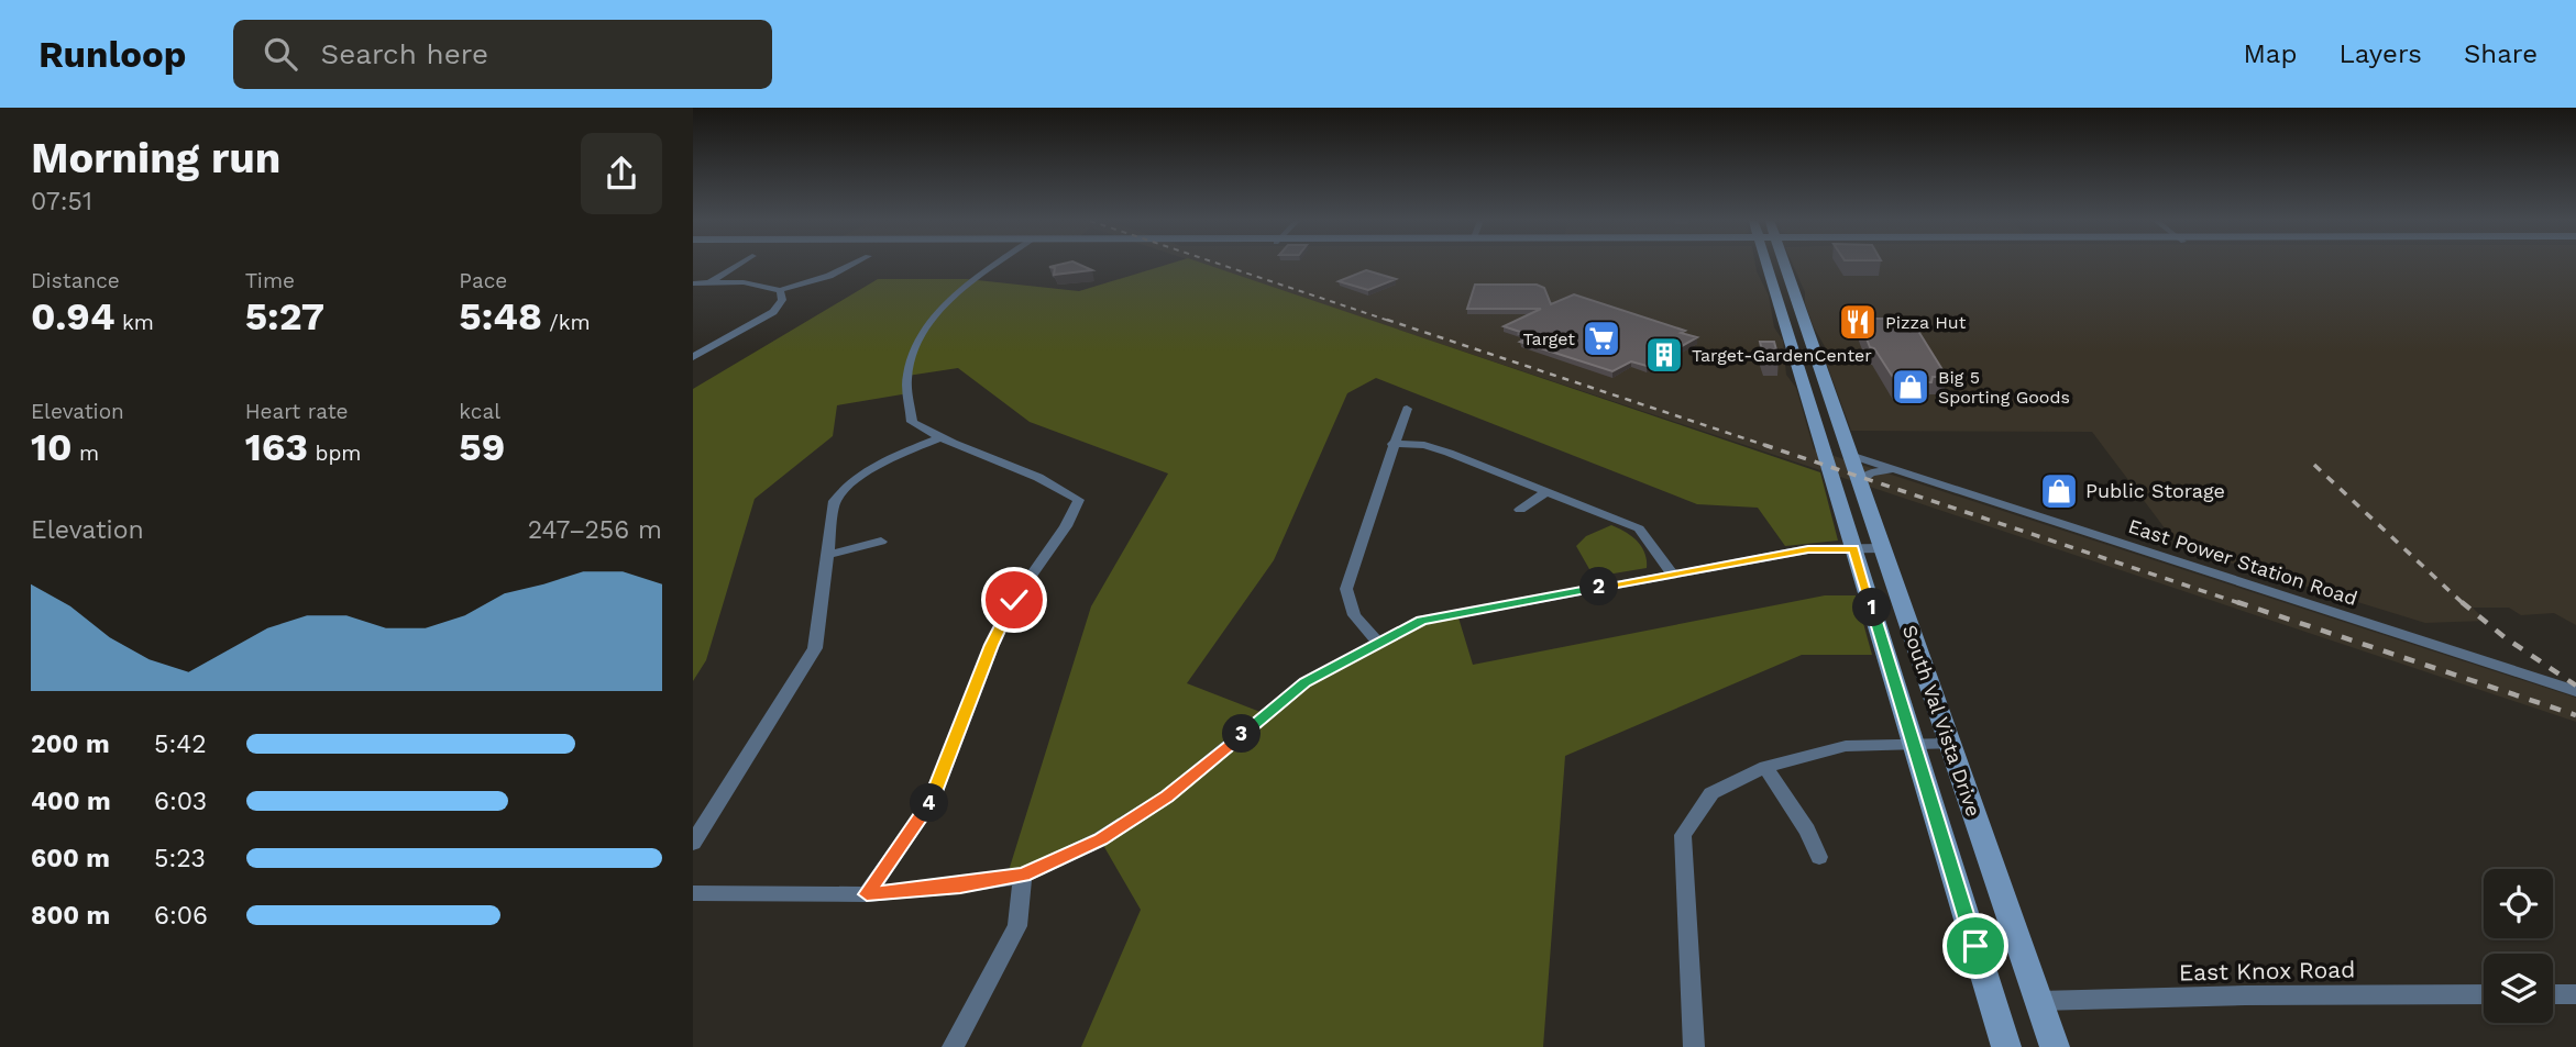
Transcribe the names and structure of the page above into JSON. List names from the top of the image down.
{
  "streets": {
    "main road": ["South Val Vista Drive"],
    "street": ["East Power Station Road", "East Knox Road"]
  },
  "crossings": [
    ["East Power Station Road", "South Val Vista Drive"],
    ["South Val Vista Drive", "East Knox Road"]
  ],
  "places": {
    "restaurant": ["Pizza Hut"],
    "supermarket": ["Target"],
    "building": ["Target-GardenCenter"],
    "shop": ["Big 5 Sporting Goods", "Public Storage"]
  },
  "page": {
    "header": "Runloop",
    "search": "Search here",
    "nav": ["Map", "Layers", "Share"],
    "heading": ["Morning run", "07:51"],
    "stats": [
      ["Distance", "0.94 km"],
      ["Time", "5:27"],
      ["Pace", "5:48 /km"],
      ["Elevation", "10 m"],
      ["Heart rate", "163 bpm"],
      ["kcal", "59"]
    ],
    "chart": ["Elevation", "247–256 m"],
    "pins": [
      "2",
      "1",
      "3",
      "4"
    ],
    "list": [
      {
        "name": "200 m",
        "note": "5:42"
      },
      {
        "name": "400 m",
        "note": "6:03"
      },
      {
        "name": "600 m",
        "note": "5:23"
      },
      {
        "name": "800 m",
        "note": "6:06"
      }
    ]
  }
}
